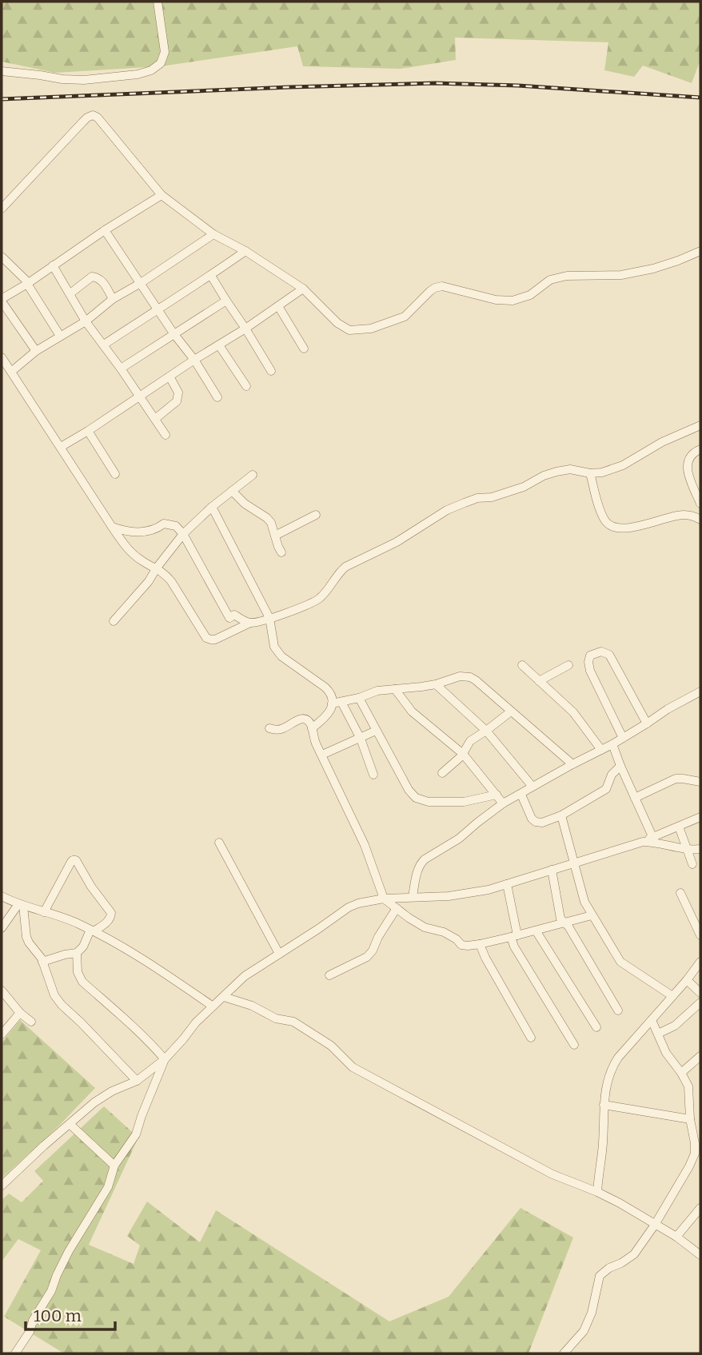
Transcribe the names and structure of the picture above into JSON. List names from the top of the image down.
{
  "scale_bar": "100 m"
}
